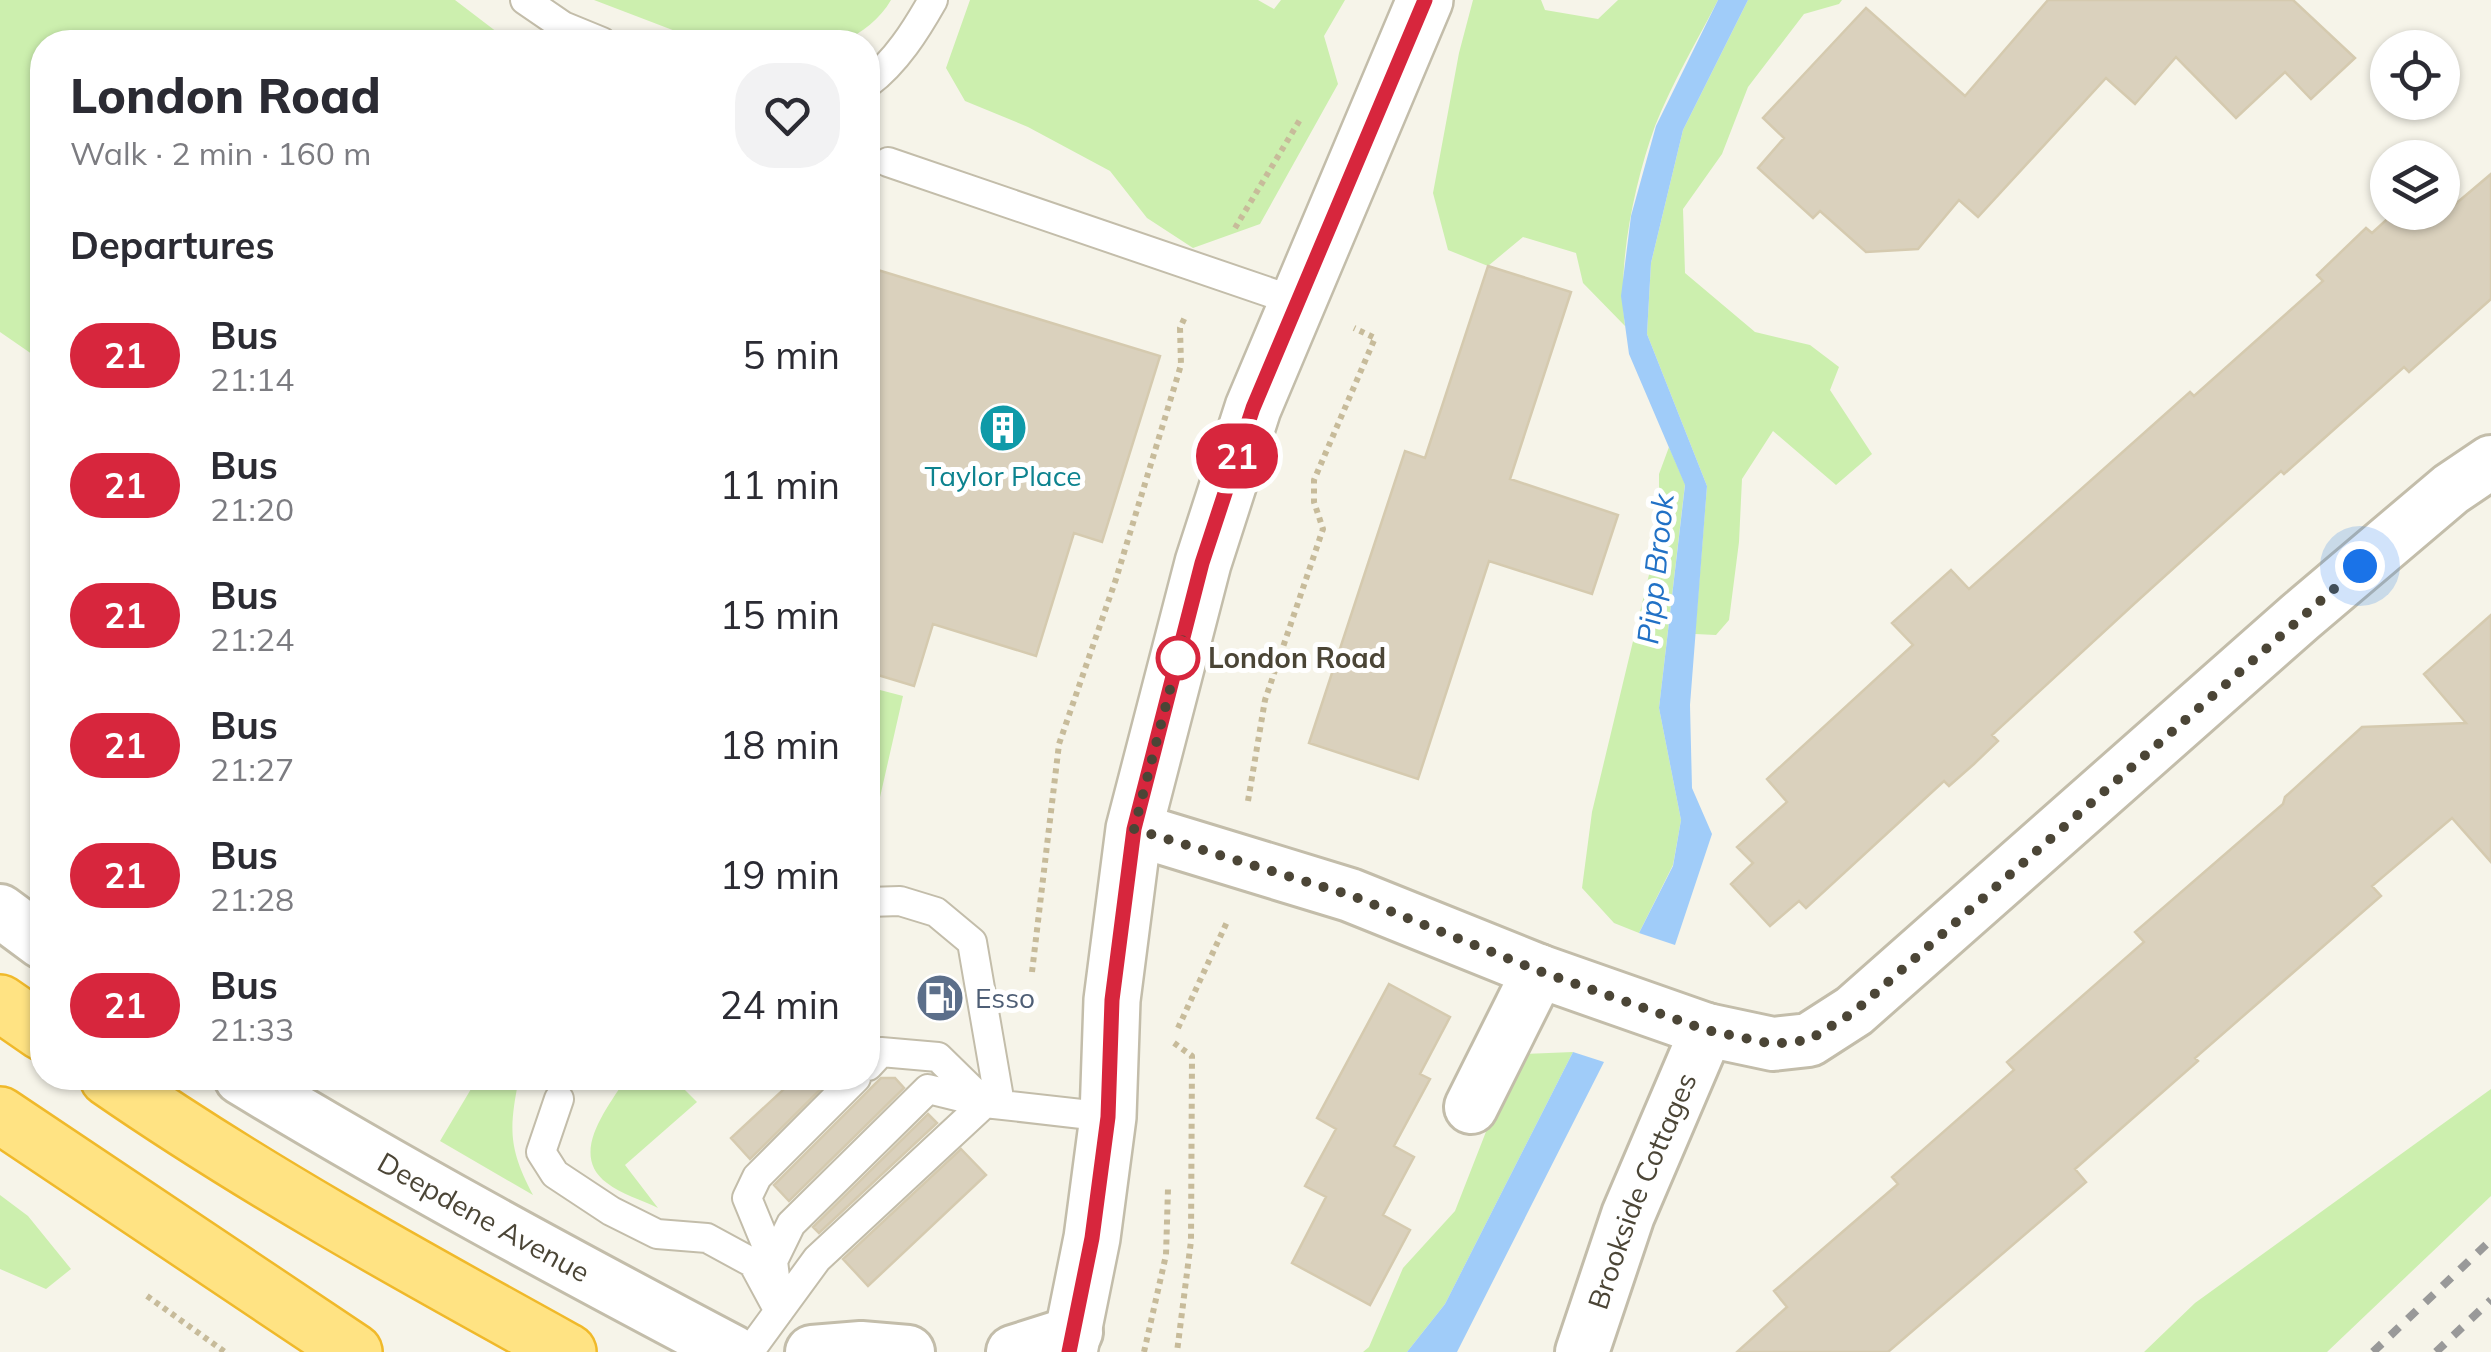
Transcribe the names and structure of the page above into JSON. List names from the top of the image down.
{
  "streets": {
    "street": ["Brookside Cottages", "Deepdene Avenue"]
  },
  "water": ["Pipp Brook"],
  "places": {
    "building": ["Taylor Place"],
    "other": ["London Road"],
    "fuel station": ["Esso"]
  },
  "lines": ["bus line 21"],
  "page": {
    "on_map": "21",
    "heading": [
      ["London Road", "Walk · 2 min · 160 m"],
      "Departures"
    ],
    "list": [
      {
        "mark": "21",
        "name": "Bus",
        "note": "21:14",
        "value": "5 min"
      },
      {
        "mark": "21",
        "name": "Bus",
        "note": "21:20",
        "value": "11 min"
      },
      {
        "mark": "21",
        "name": "Bus",
        "note": "21:24",
        "value": "15 min"
      },
      {
        "mark": "21",
        "name": "Bus",
        "note": "21:27",
        "value": "18 min"
      },
      {
        "mark": "21",
        "name": "Bus",
        "note": "21:28",
        "value": "19 min"
      },
      {
        "mark": "21",
        "name": "Bus",
        "note": "21:33",
        "value": "24 min"
      }
    ]
  }
}
